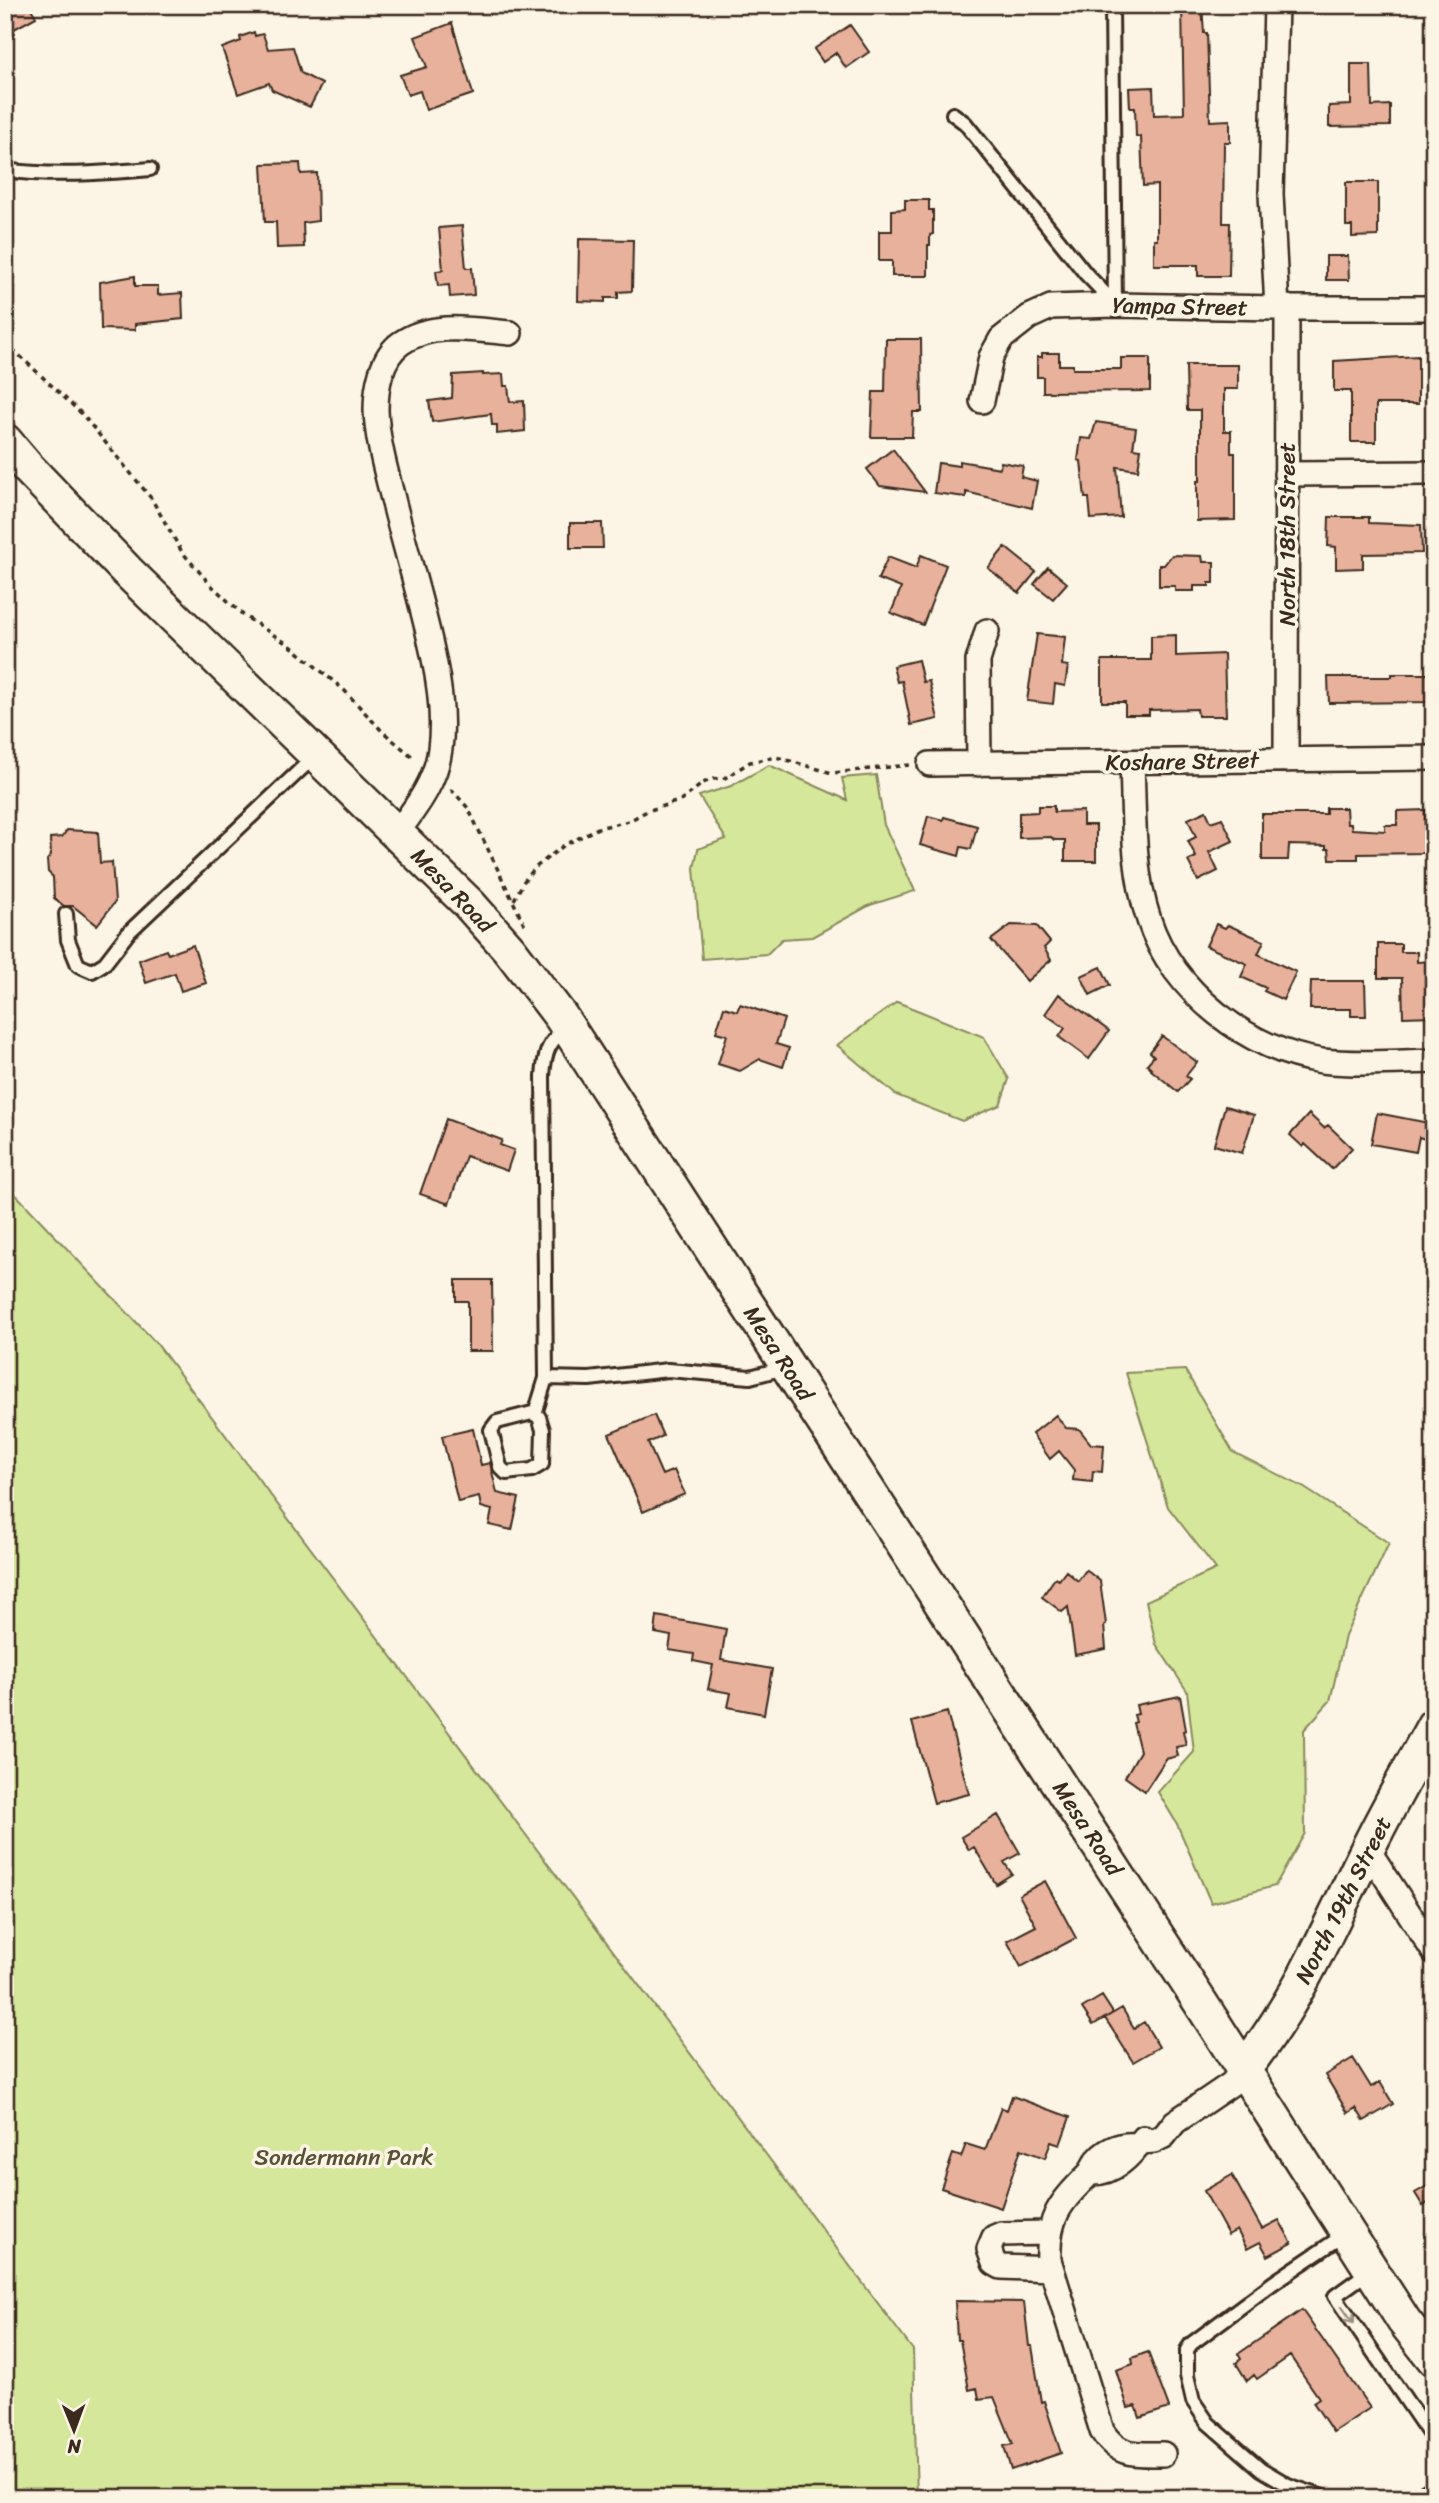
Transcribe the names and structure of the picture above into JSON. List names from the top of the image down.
{
  "streets": {
    "main road": ["Mesa Road", "North 19th Street"],
    "street": ["Yampa Street", "North 18th Street", "Koshare Street"]
  },
  "crossings": [
    ["Yampa Street", "North 18th Street"],
    ["North 18th Street", "Koshare Street"],
    ["Mesa Road", "North 19th Street"]
  ],
  "parks": ["Sondermann Park"],
  "north": "bottom"
}
